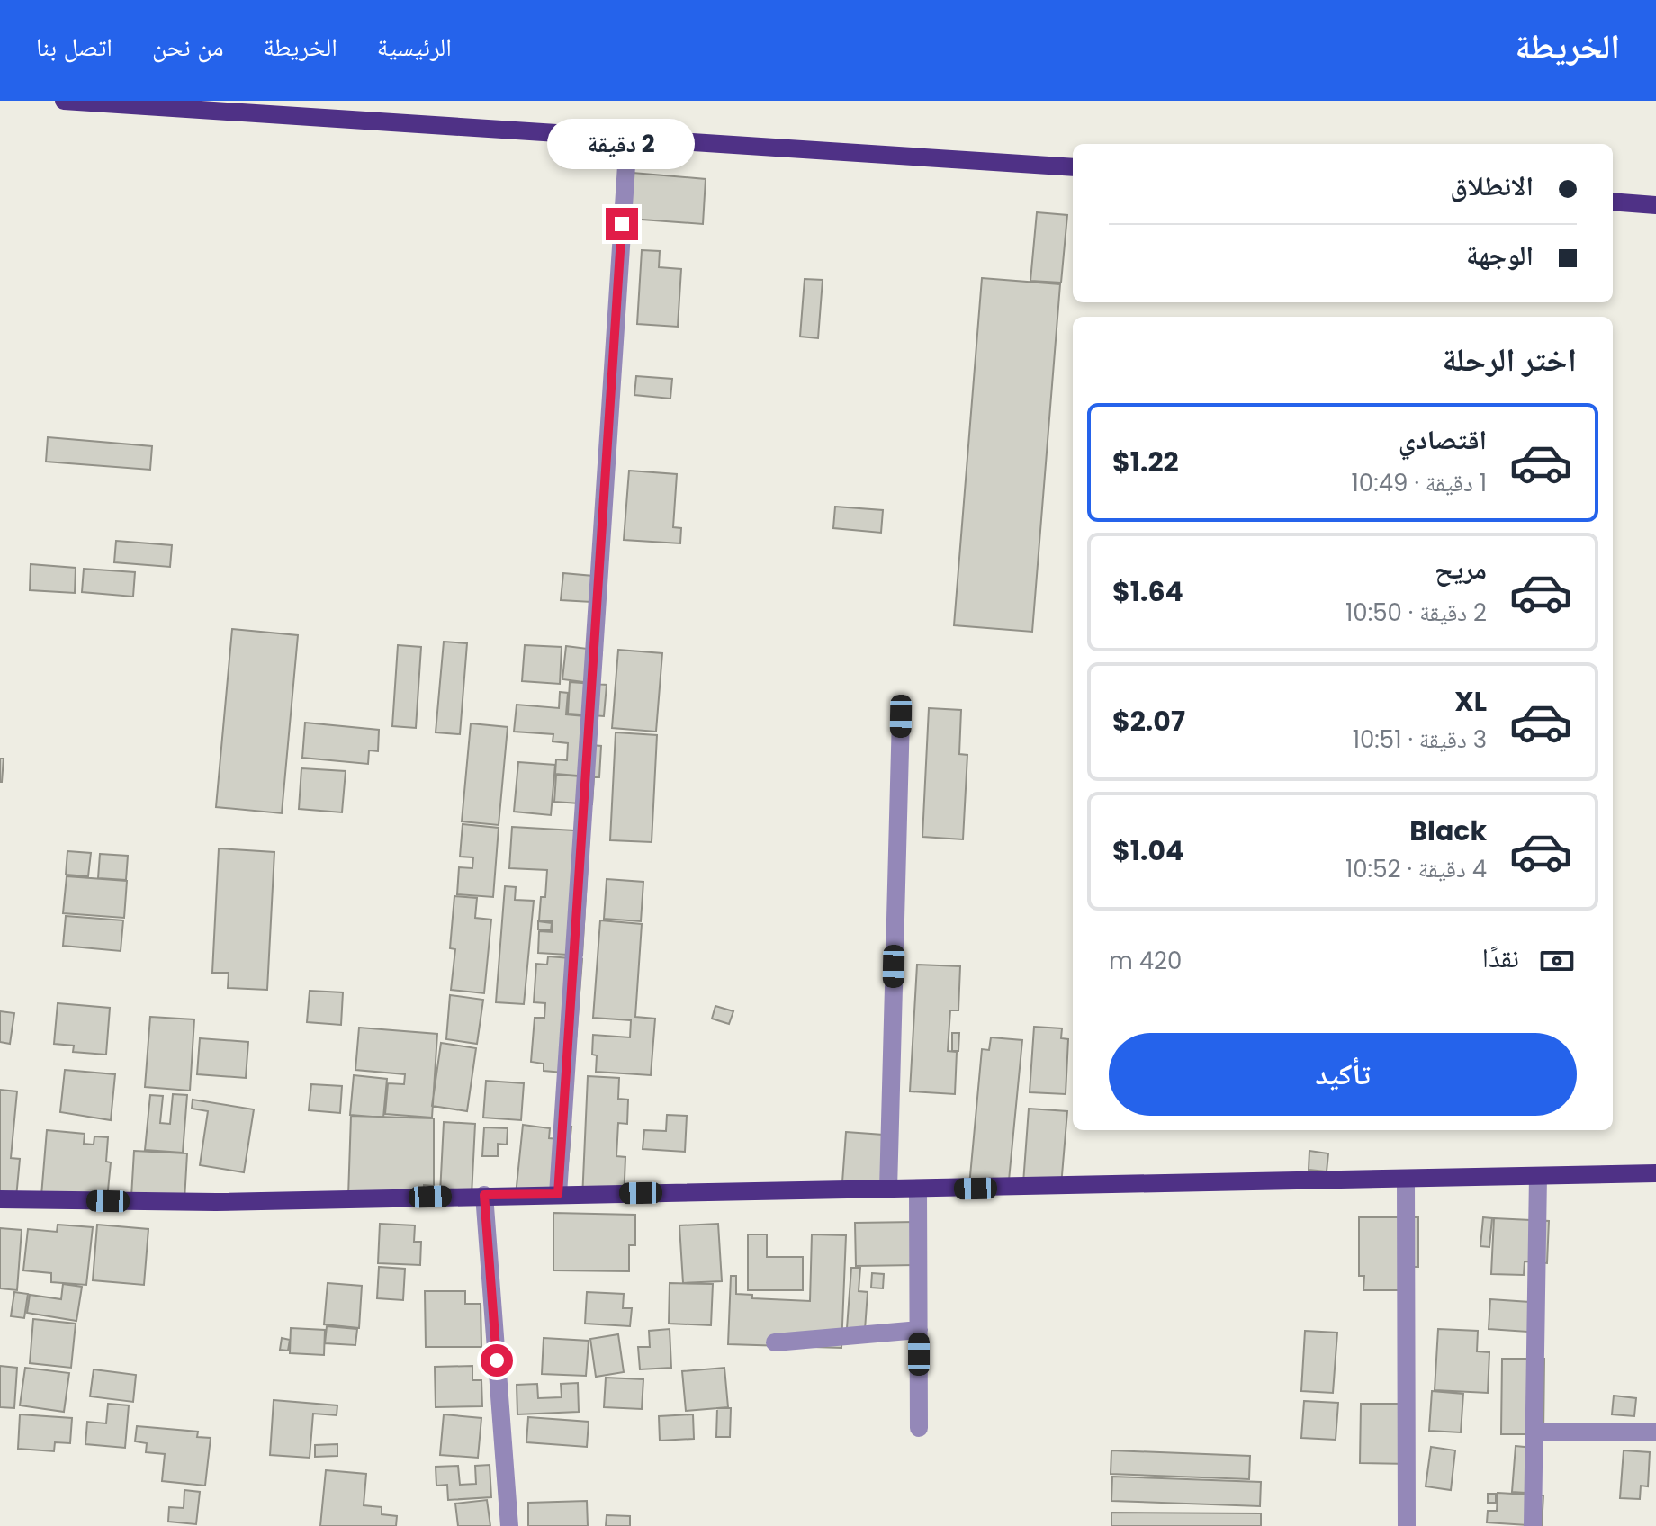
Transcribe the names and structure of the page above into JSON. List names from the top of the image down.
{
  "page": {
    "header": "الخريطة",
    "nav": [
      "الرئيسية",
      "الخريطة",
      "من نحن",
      "اتصل بنا"
    ],
    "bubble": "2 دقيقة",
    "banner": ["الانطلاق", "الوجهة"],
    "heading": "اختر الرحلة",
    "list": [
      {
        "name": "اقتصادي",
        "note": "1 دقيقة · 10:49",
        "value": "$1.22"
      },
      {
        "name": "مريح",
        "note": "2 دقيقة · 10:50",
        "value": "$1.64"
      },
      {
        "name": "XL",
        "note": "3 دقيقة · 10:51",
        "value": "$2.07"
      },
      {
        "name": "Black",
        "note": "4 دقيقة · 10:52",
        "value": "$1.04"
      }
    ],
    "pay": ["نقدًا", "420 m"],
    "buttons": "تأكيد"
  }
}
